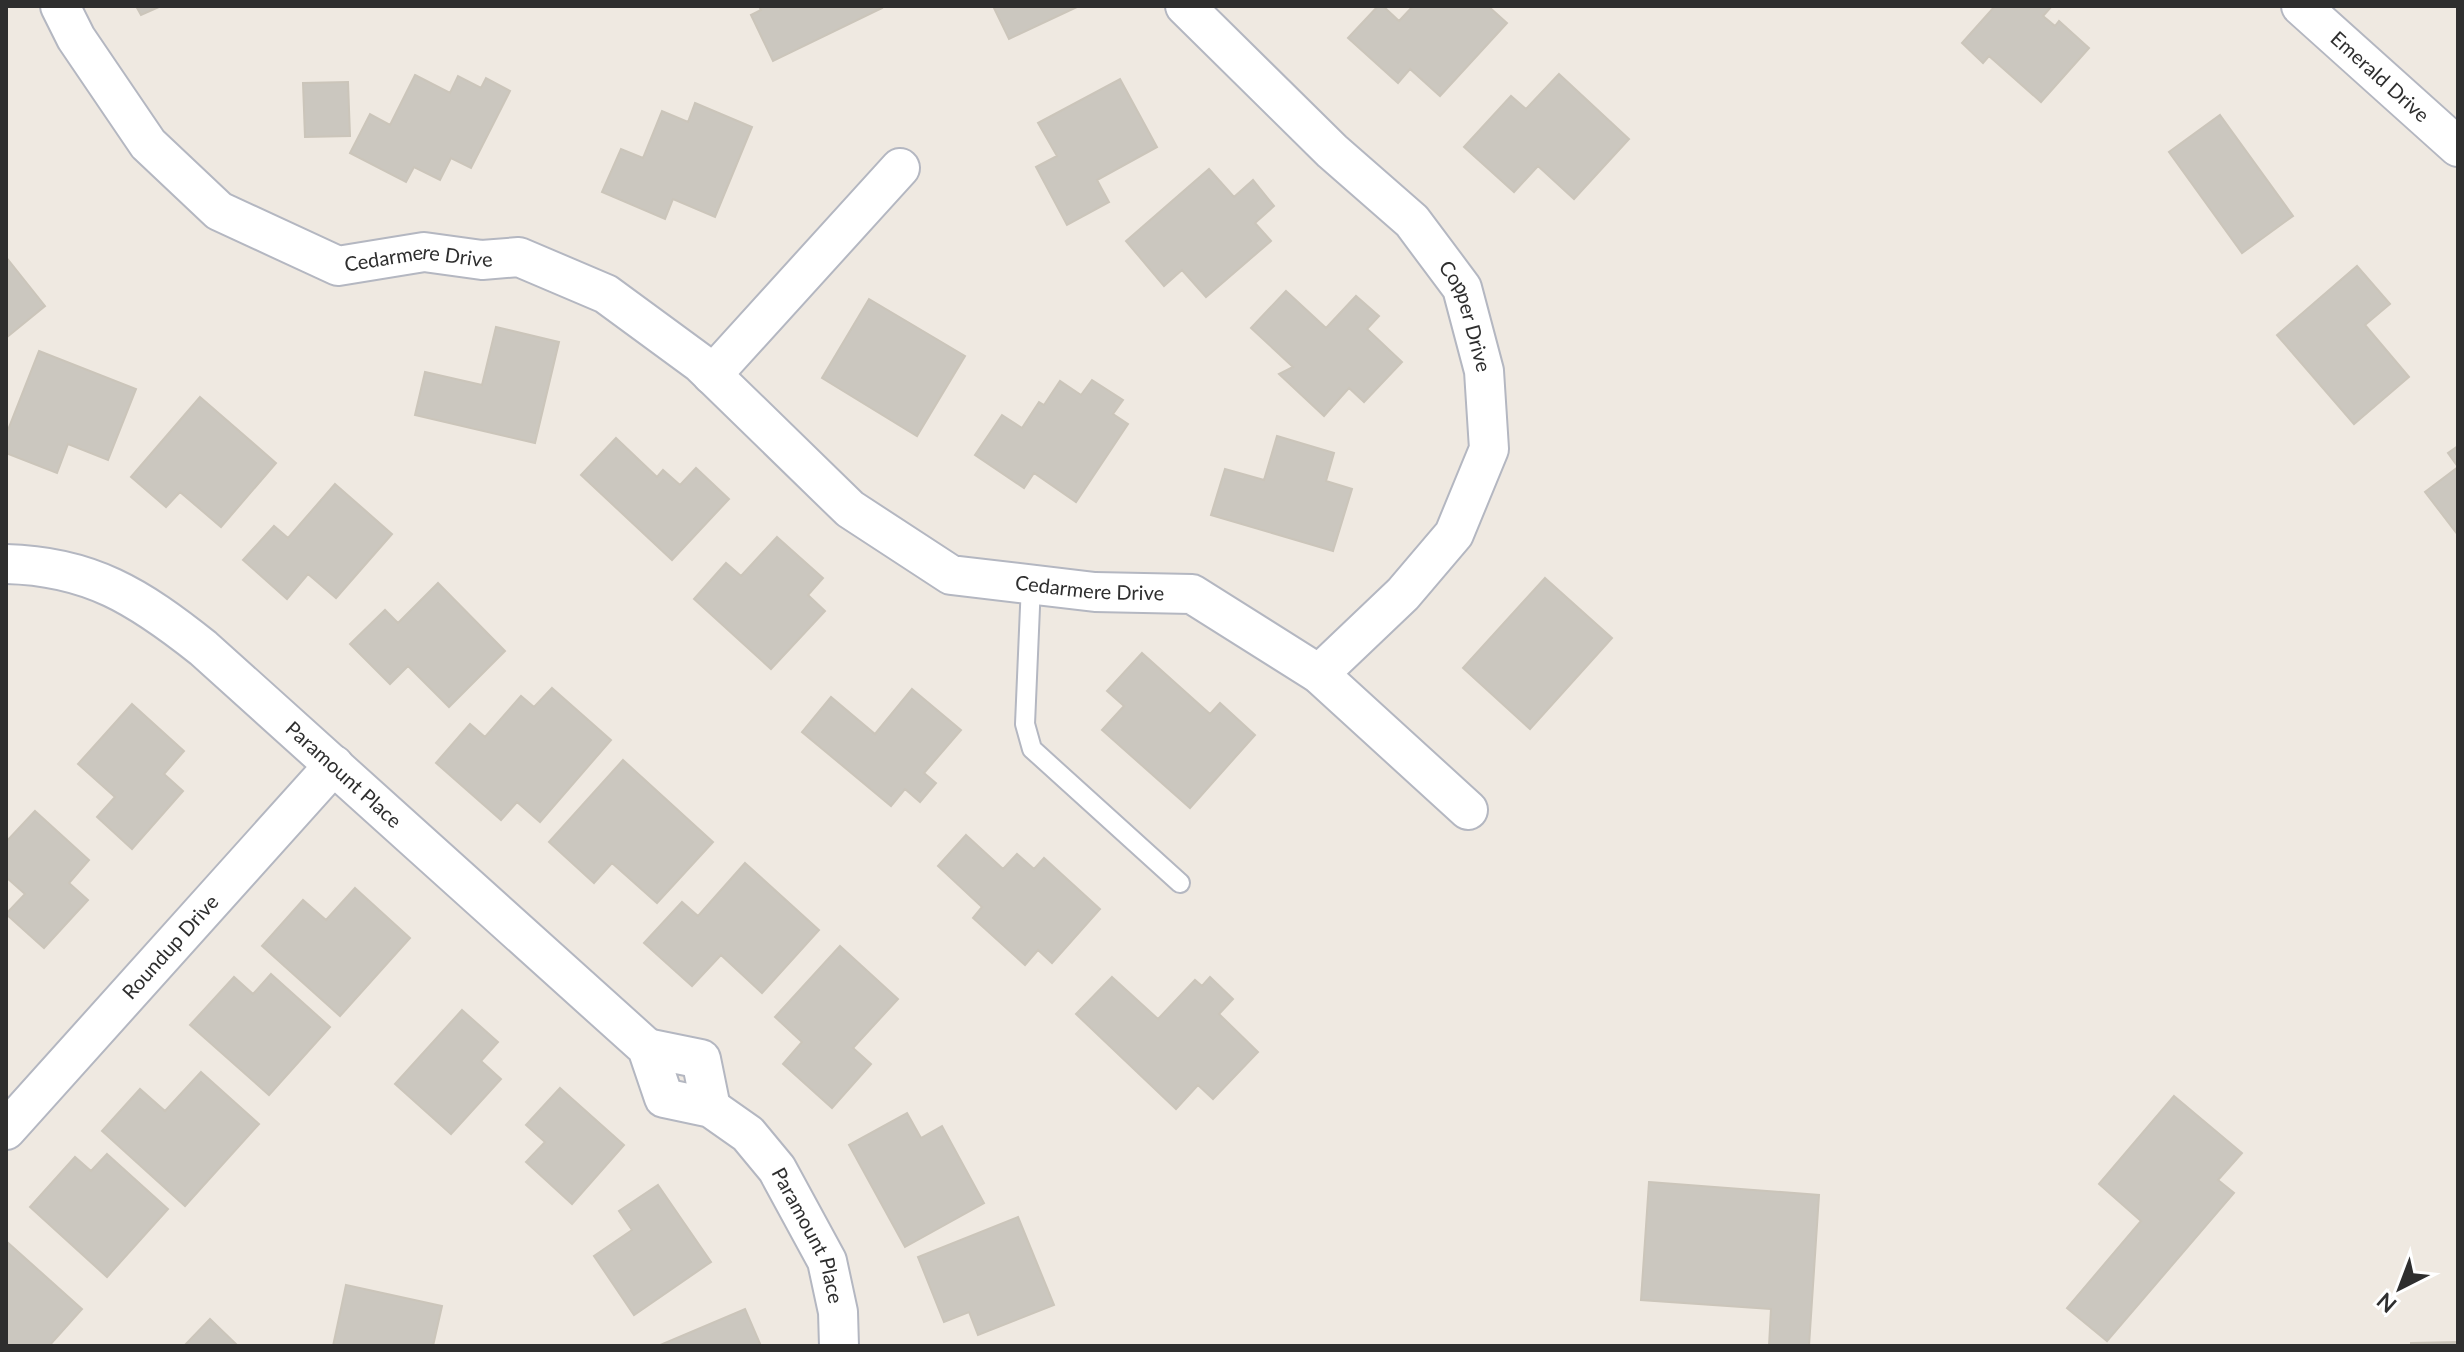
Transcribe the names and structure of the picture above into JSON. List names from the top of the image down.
{
  "streets": {
    "street": [
      "Emerald Drive",
      "Cedarmere Drive",
      "Copper Drive",
      "Paramount Place",
      "Roundup Drive"
    ]
  },
  "crossings": [
    ["Cedarmere Drive", "Copper Drive"],
    ["Paramount Place", "Roundup Drive"]
  ],
  "north": "bottom left"
}
